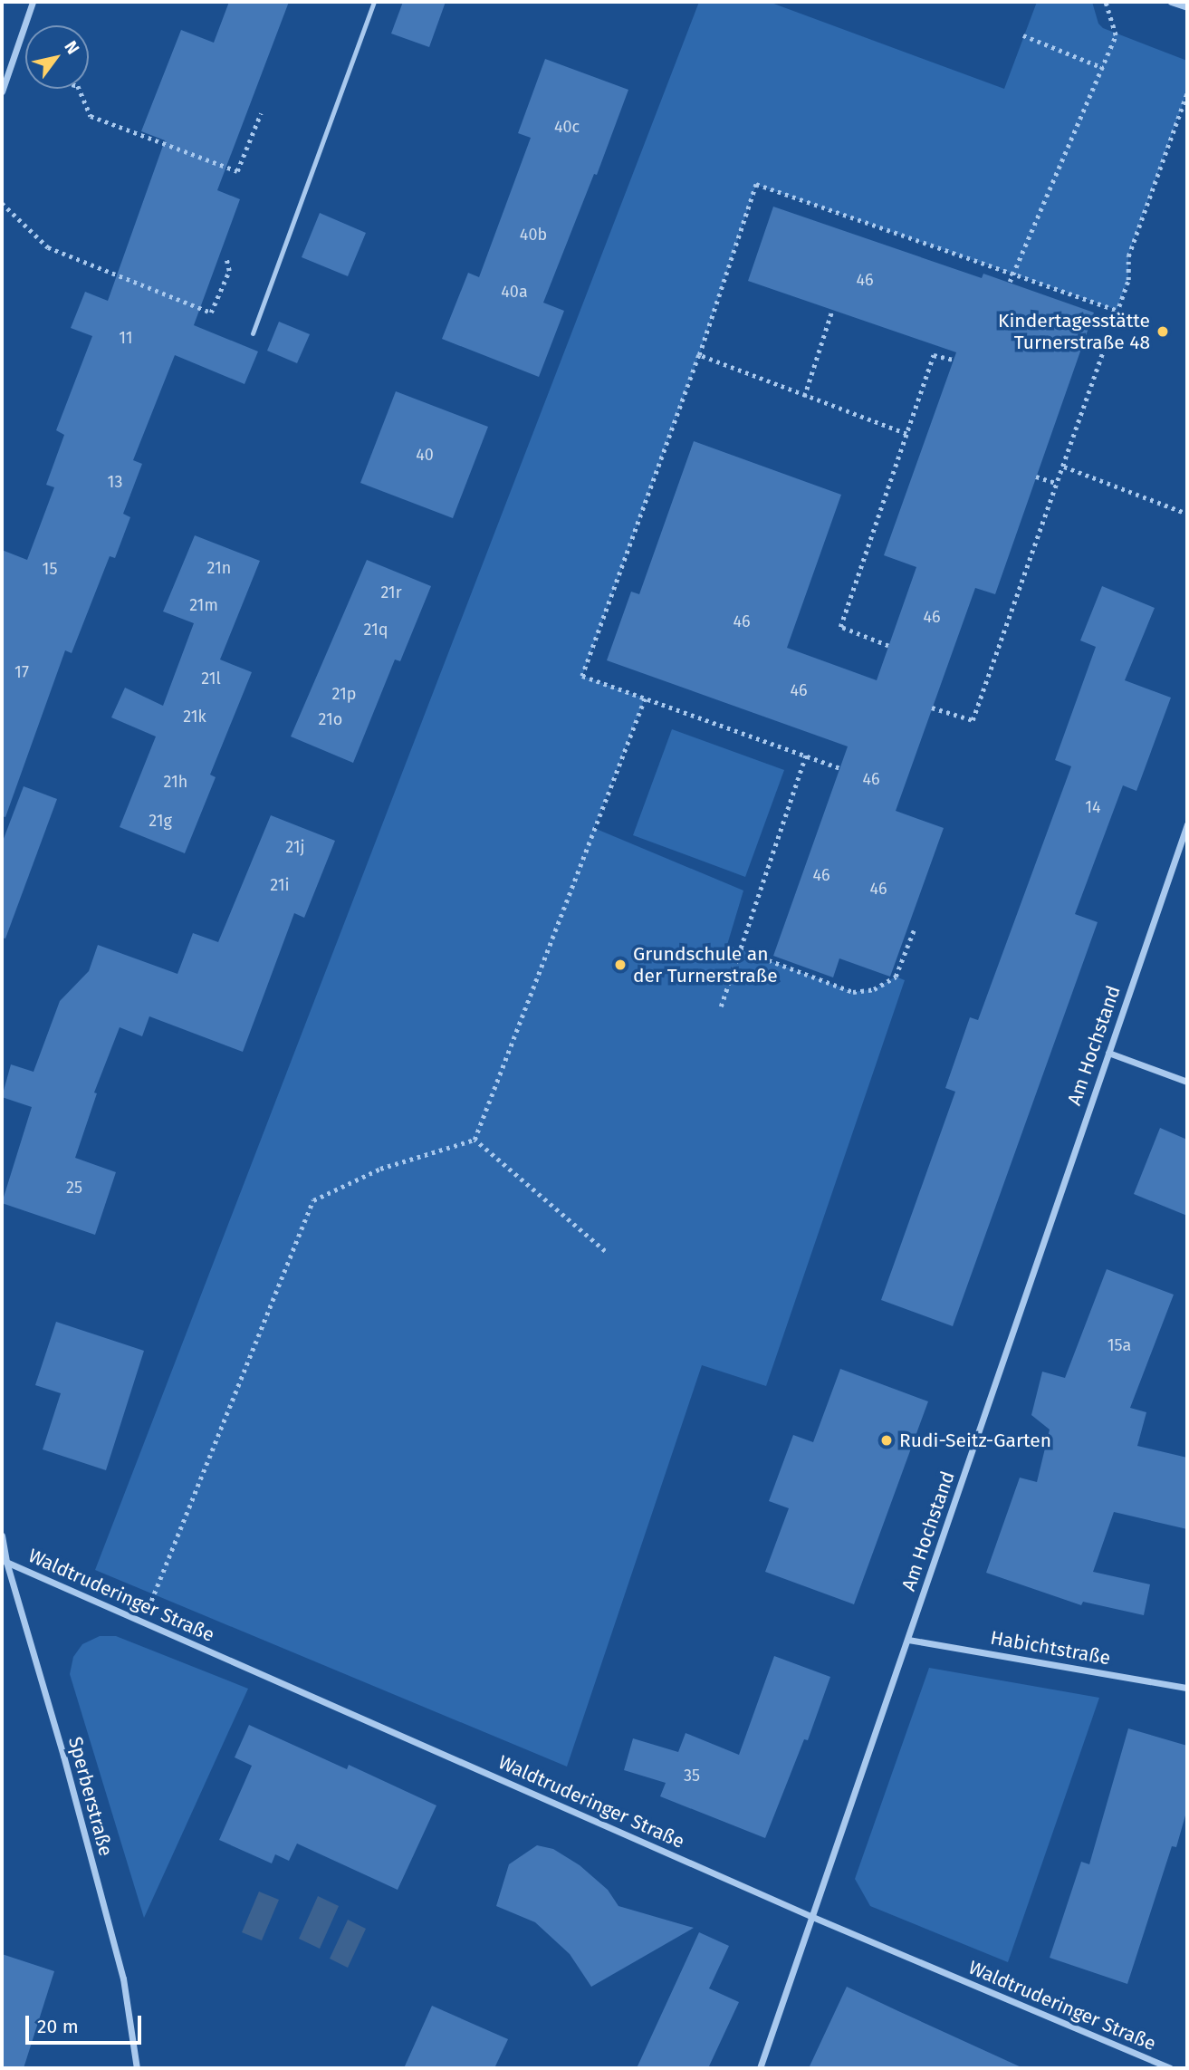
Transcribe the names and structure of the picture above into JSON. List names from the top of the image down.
{
  "streets": {
    "street": [
      "Am Hochstand",
      "Waldtruderinger Straße",
      "Habichtstraße",
      "Sperberstraße"
    ]
  },
  "crossings": [
    ["Am Hochstand", "Waldtruderinger Straße"],
    ["Am Hochstand", "Habichtstraße"],
    ["Waldtruderinger Straße", "Sperberstraße"]
  ],
  "places": ["Kindertagesstätte Turnerstraße 48", "Grundschule an der Turnerstraße", "Rudi-Seitz-Garten"],
  "house_numbers": [
    "40c",
    "40b",
    "46",
    "40a",
    "11",
    "40",
    "13",
    "21n",
    "15",
    "21r",
    "21m",
    "46",
    "46",
    "21q",
    "17",
    "21l",
    "46",
    "21p",
    "21k",
    "21o",
    "46",
    "21h",
    "14",
    "21g",
    "21j",
    "46",
    "21i",
    "46",
    "25",
    "15a",
    "35"
  ],
  "scale_bar": "20 m",
  "north": "top right"
}
